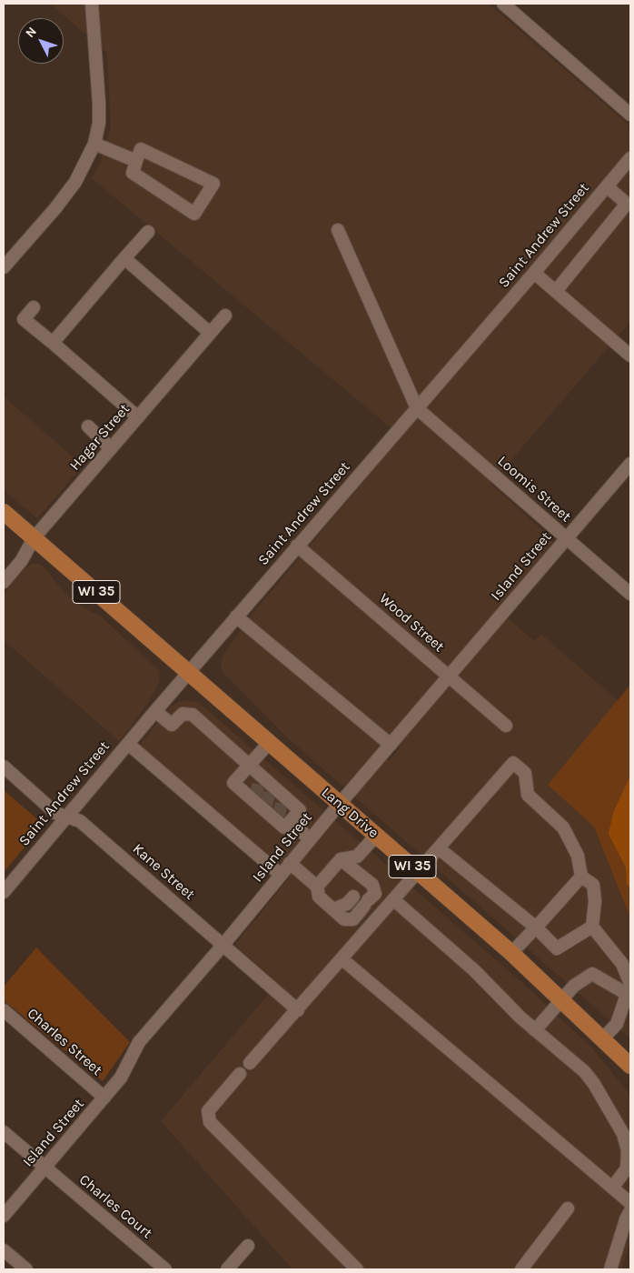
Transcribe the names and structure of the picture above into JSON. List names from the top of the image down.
{
  "streets": {
    "main road": ["WI 35", "Lang Drive"],
    "street": [
      "Saint Andrew Street",
      "Hagar Street",
      "Loomis Street",
      "Island Street",
      "Wood Street",
      "Kane Street",
      "Charles Street",
      "Charles Court"
    ]
  },
  "crossings": [
    ["Saint Andrew Street", "Loomis Street"],
    ["Saint Andrew Street", "WI 35"],
    ["Saint Andrew Street", "Wood Street"],
    ["Saint Andrew Street", "Lang Drive"],
    ["Saint Andrew Street", "Kane Street"],
    ["Hagar Street", "WI 35"],
    ["Loomis Street", "Island Street"],
    ["Island Street", "Wood Street"],
    ["Island Street", "Lang Drive"],
    ["Island Street", "Kane Street"],
    ["Island Street", "Charles Street"],
    ["Island Street", "Charles Court"],
    ["WI 35", "Lang Drive"]
  ],
  "north": "top left"
}
